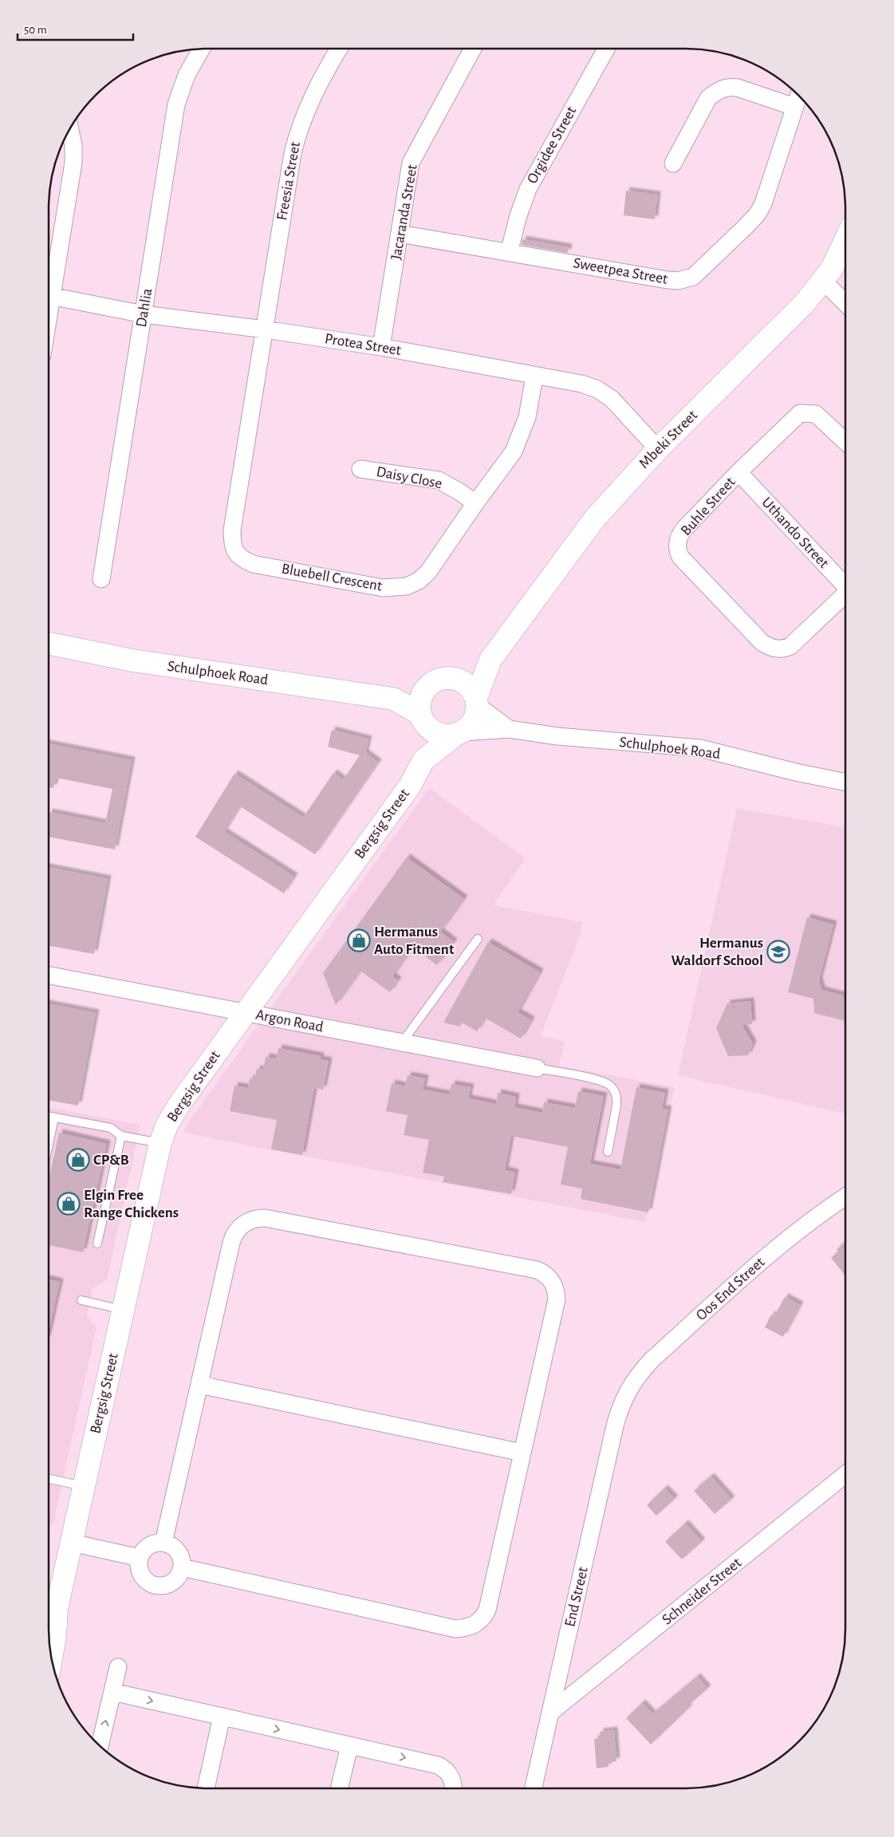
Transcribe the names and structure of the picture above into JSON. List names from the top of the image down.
{
  "streets": {
    "street": [
      "Orgidee Street",
      "Freesia Street",
      "Jacaranda Street",
      "Sweetpea Street",
      "Dahlia",
      "Protea Street",
      "Mbeki Street",
      "Daisy Close",
      "Buhle Street",
      "Uthando Street",
      "Bluebell Crescent",
      "Schulphoek Road",
      "Bergsig Street",
      "Argon Road",
      "Oos End Street",
      "Schneider Street",
      "End Street"
    ]
  },
  "crossings": [
    ["Orgidee Street", "Sweetpea Street"],
    ["Freesia Street", "Protea Street"],
    ["Freesia Street", "Bluebell Crescent"],
    ["Jacaranda Street", "Sweetpea Street"],
    ["Jacaranda Street", "Protea Street"],
    ["Dahlia", "Protea Street"],
    ["Protea Street", "Mbeki Street"],
    ["Protea Street", "Bluebell Crescent"],
    ["Mbeki Street", "Schulphoek Road"],
    ["Mbeki Street", "Bergsig Street"],
    ["Daisy Close", "Bluebell Crescent"],
    ["Buhle Street", "Uthando Street"],
    ["Schulphoek Road", "Bergsig Street"],
    ["Bergsig Street", "Argon Road"],
    ["Oos End Street", "End Street"],
    ["Schneider Street", "End Street"]
  ],
  "places": {
    "shop": ["Hermanus Auto Fitment", "CP&B", "Elgin Free Range Chickens"],
    "school or university": ["Hermanus Waldorf School"]
  },
  "scale_bar": "50 m"
}
